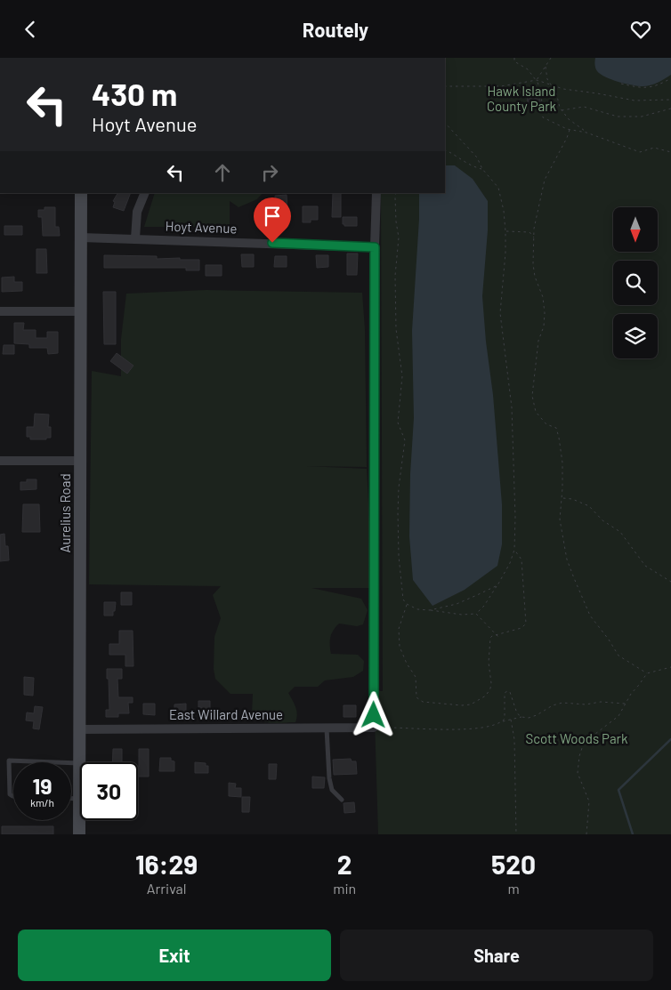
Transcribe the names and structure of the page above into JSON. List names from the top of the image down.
{
  "streets": {
    "street": ["Hoyt Avenue", "Aurelius Road", "East Willard Avenue"]
  },
  "crossings": [
    ["Hoyt Avenue", "Aurelius Road"],
    ["Aurelius Road", "East Willard Avenue"]
  ],
  "parks": ["Hawk Island County Park", "Scott Woods Park"],
  "north": "bottom",
  "page": {
    "header": "Routely",
    "turn": ["430 m", "Hoyt Avenue"],
    "speed": "19 km/h",
    "limit": "30",
    "eta": [
      "16:29",
      "Arrival",
      "2",
      "min",
      "520",
      "m"
    ],
    "buttons": ["Exit", "Share"]
  }
}
